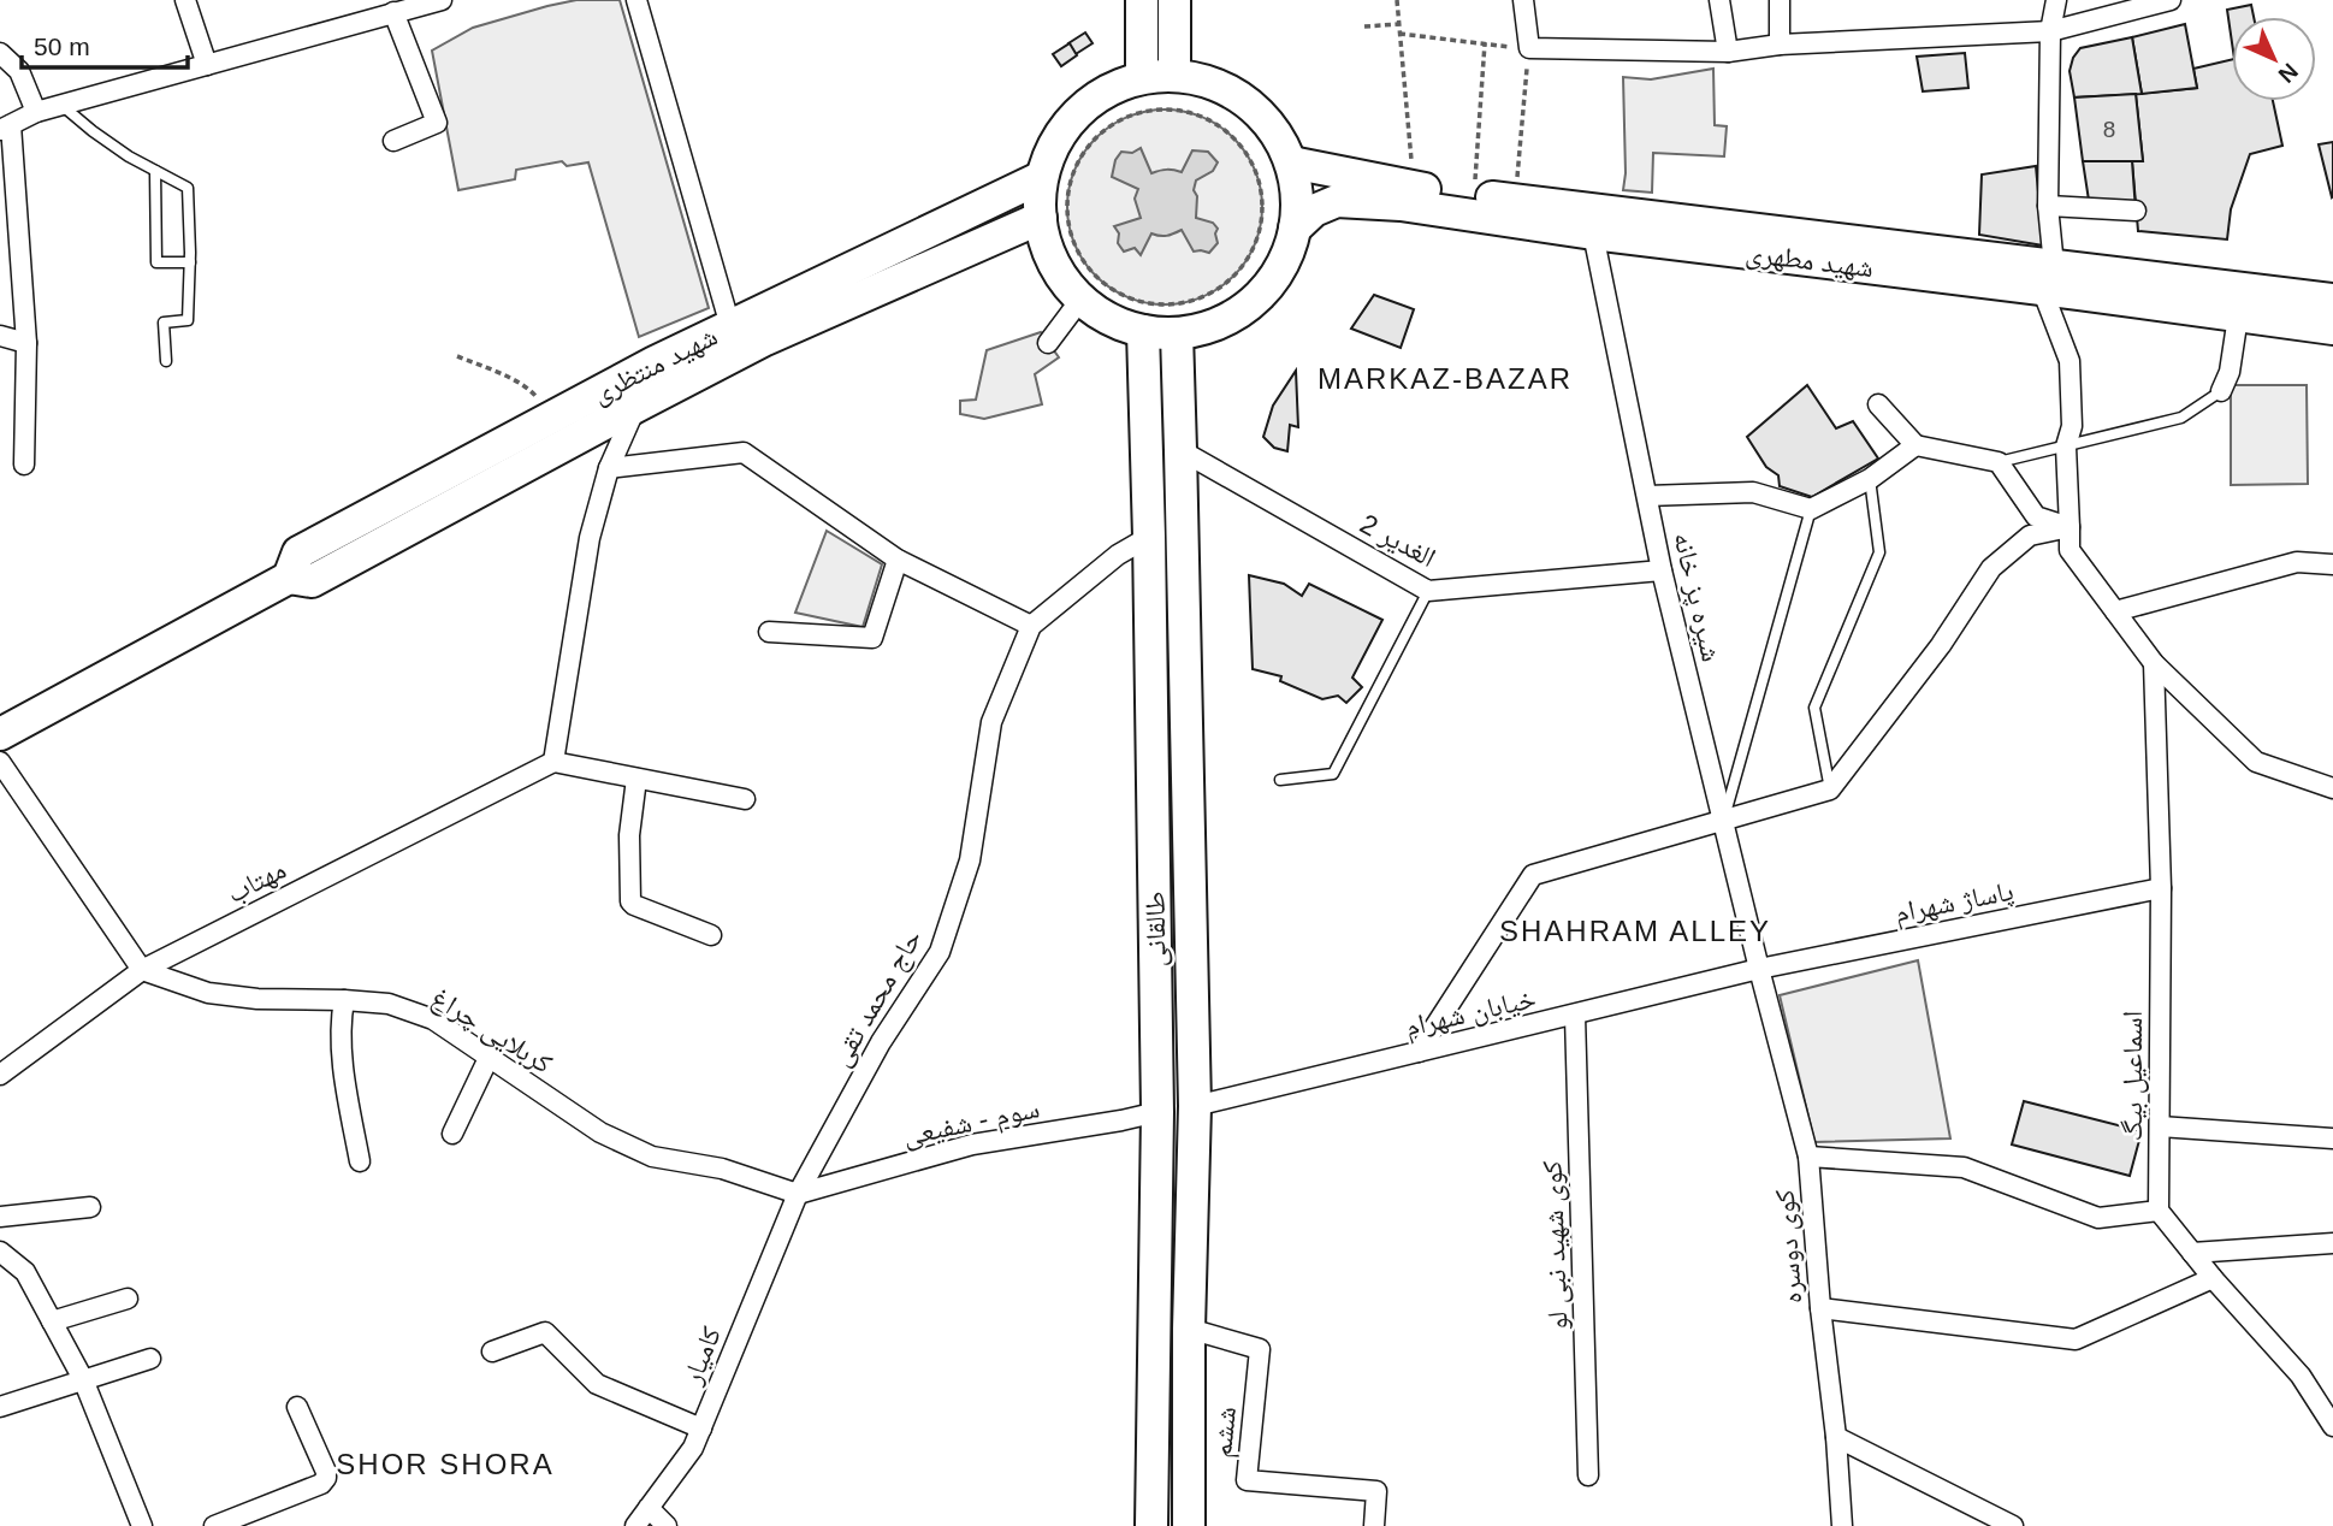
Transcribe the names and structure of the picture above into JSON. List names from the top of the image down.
{
  "streets": {
    "main road": ["شهید مطهری", "شهید منتظری", "طالقانی"],
    "street": [
      "2 الغدیر",
      "شیره پز خانه",
      "مهتاب",
      "پاساژ شهرام",
      "حاج محمد تقی",
      "خیابان شهرام",
      "کربلایی چراغ",
      "اسماعیل بیگ",
      "سوم - شفیعی",
      "کوی شهید نبی لو",
      "کوی دوسره",
      "کامیار",
      "ششم"
    ]
  },
  "crossings": [
    ["شهید مطهری", "شیره پز خانه"],
    ["2 الغدیر", "شیره پز خانه"],
    ["2 الغدیر", "طالقانی"],
    ["شیره پز خانه", "پاساژ شهرام"],
    ["شیره پز خانه", "خیابان شهرام"],
    ["شیره پز خانه", "کوی دوسره"],
    ["مهتاب", "کربلایی چراغ"],
    ["پاساژ شهرام", "خیابان شهرام"],
    ["پاساژ شهرام", "اسماعیل بیگ"],
    ["پاساژ شهرام", "کوی دوسره"],
    ["طالقانی", "خیابان شهرام"],
    ["طالقانی", "سوم - شفیعی"],
    ["طالقانی", "ششم"],
    ["حاج محمد تقی", "کربلایی چراغ"],
    ["حاج محمد تقی", "سوم - شفیعی"],
    ["حاج محمد تقی", "کامیار"],
    ["خیابان شهرام", "کوی شهید نبی لو"],
    ["خیابان شهرام", "کوی دوسره"],
    ["کربلایی چراغ", "سوم - شفیعی"],
    ["کربلایی چراغ", "کامیار"],
    ["سوم - شفیعی", "کامیار"]
  ],
  "districts": ["MARKAZ-BAZAR", "SHAHRAM ALLEY", "SHOR SHORA"],
  "house_numbers": ["8"],
  "scale_bar": "50 m",
  "north": "bottom right"
}
